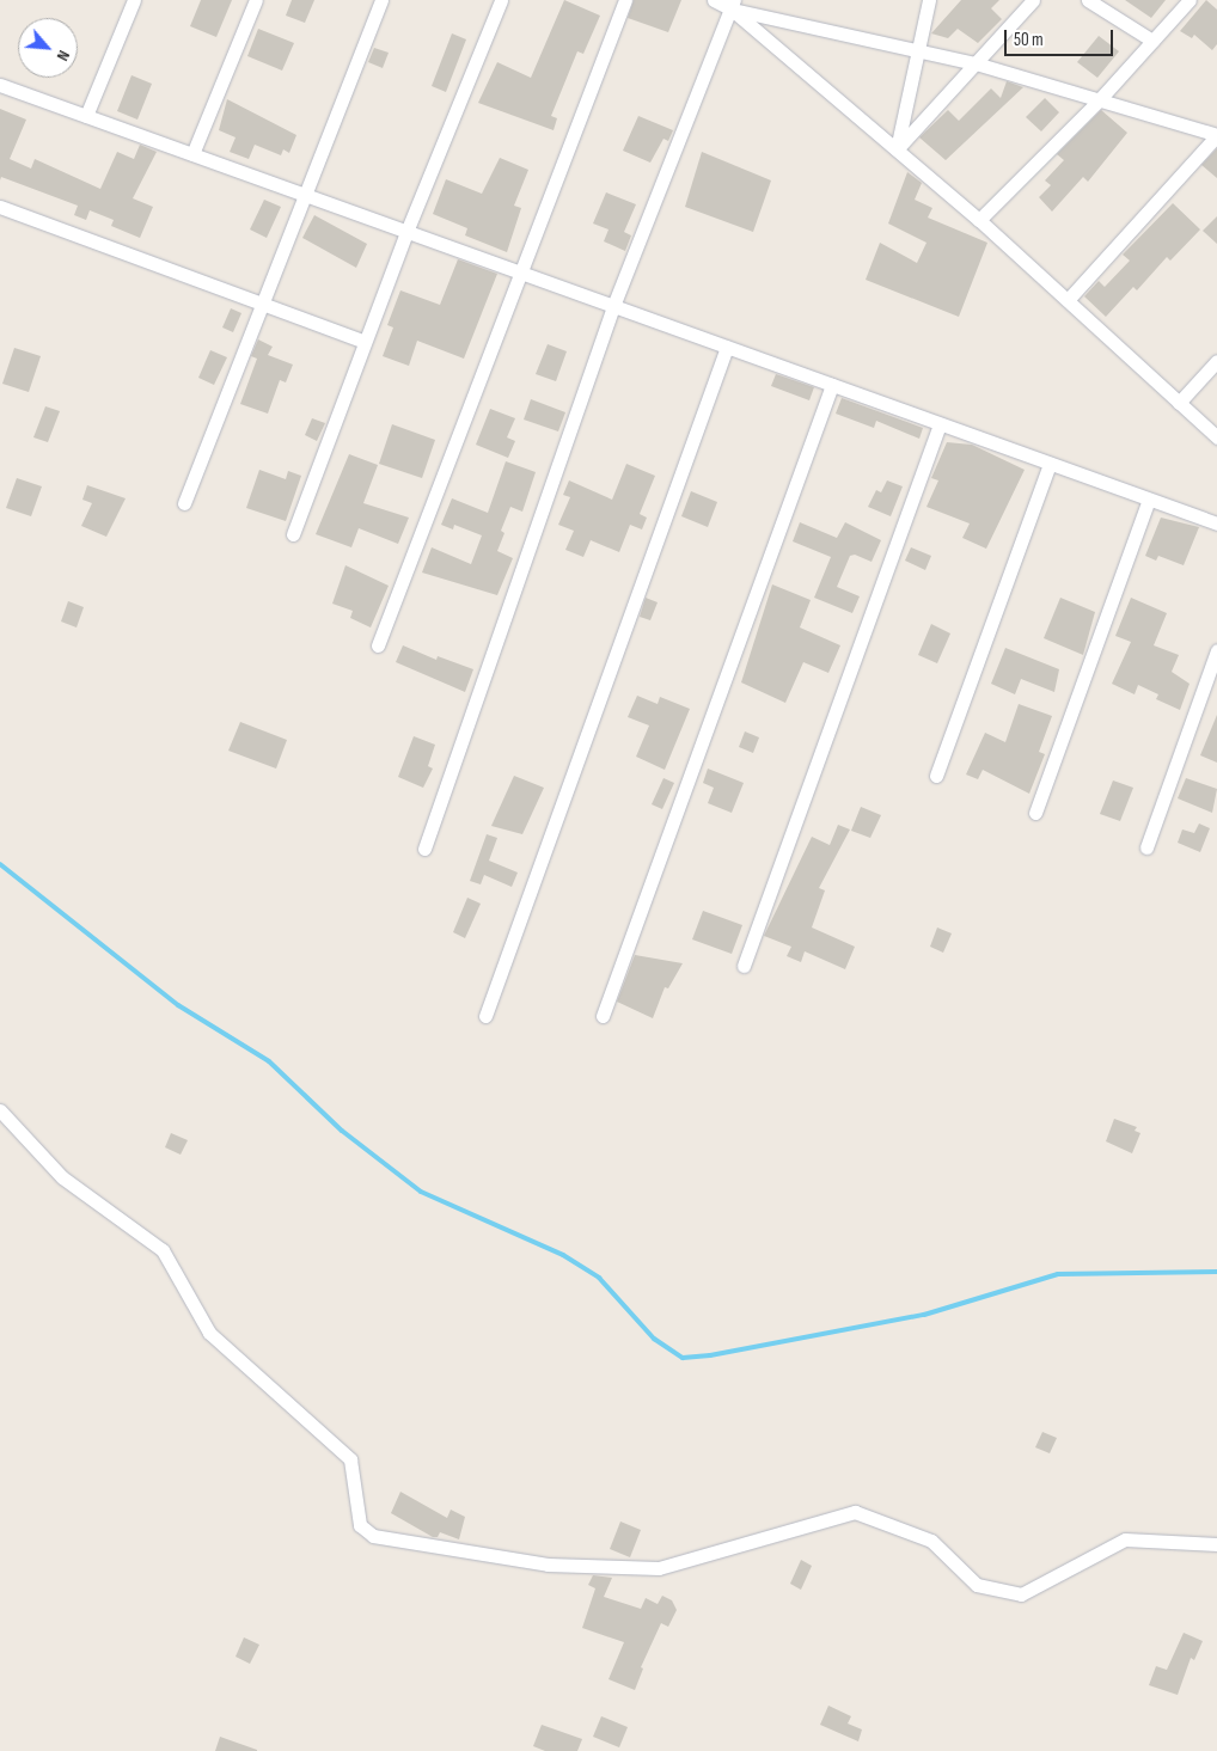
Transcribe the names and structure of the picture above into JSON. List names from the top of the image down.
{
  "scale_bar": "50 m",
  "north": "bottom right"
}
